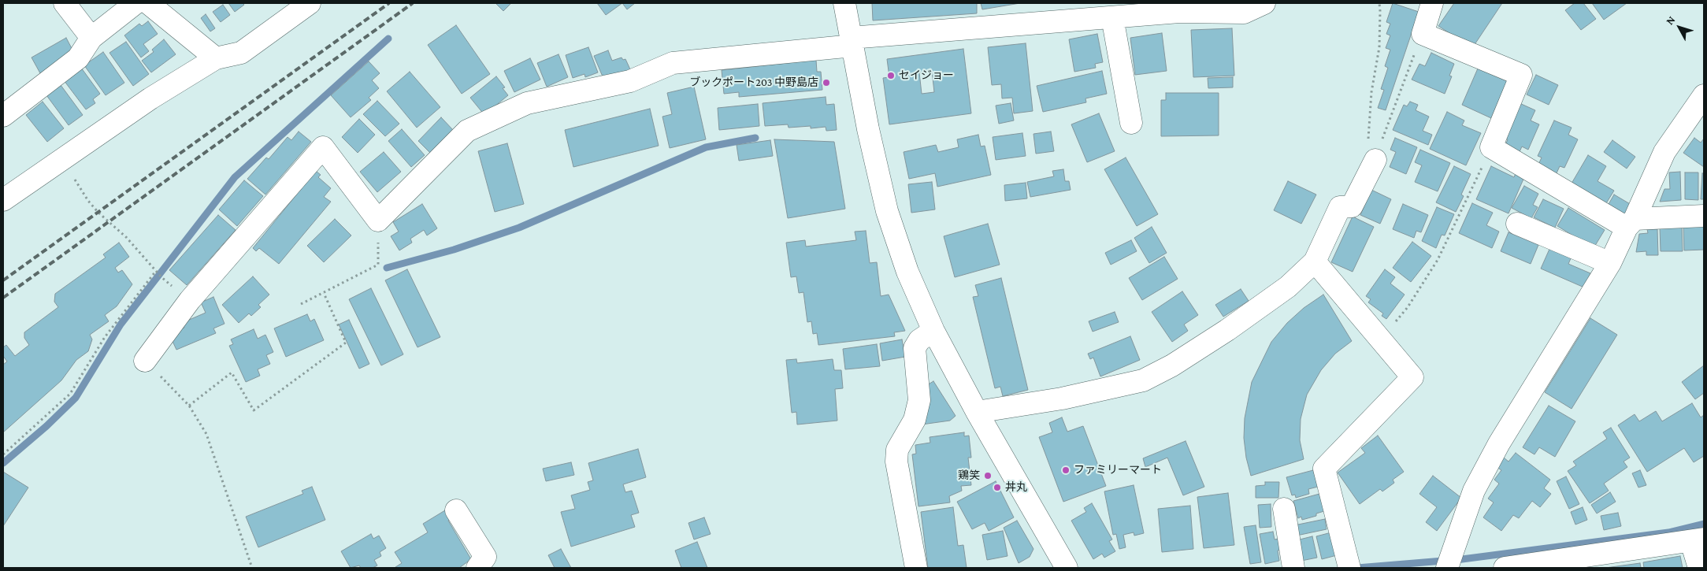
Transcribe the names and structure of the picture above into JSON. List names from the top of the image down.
{
  "places": [
    "セイジョー",
    "ブックポート203 中野島店",
    "ファミリーマート",
    "鶏笑",
    "丼丸"
  ],
  "north": "top left"
}
